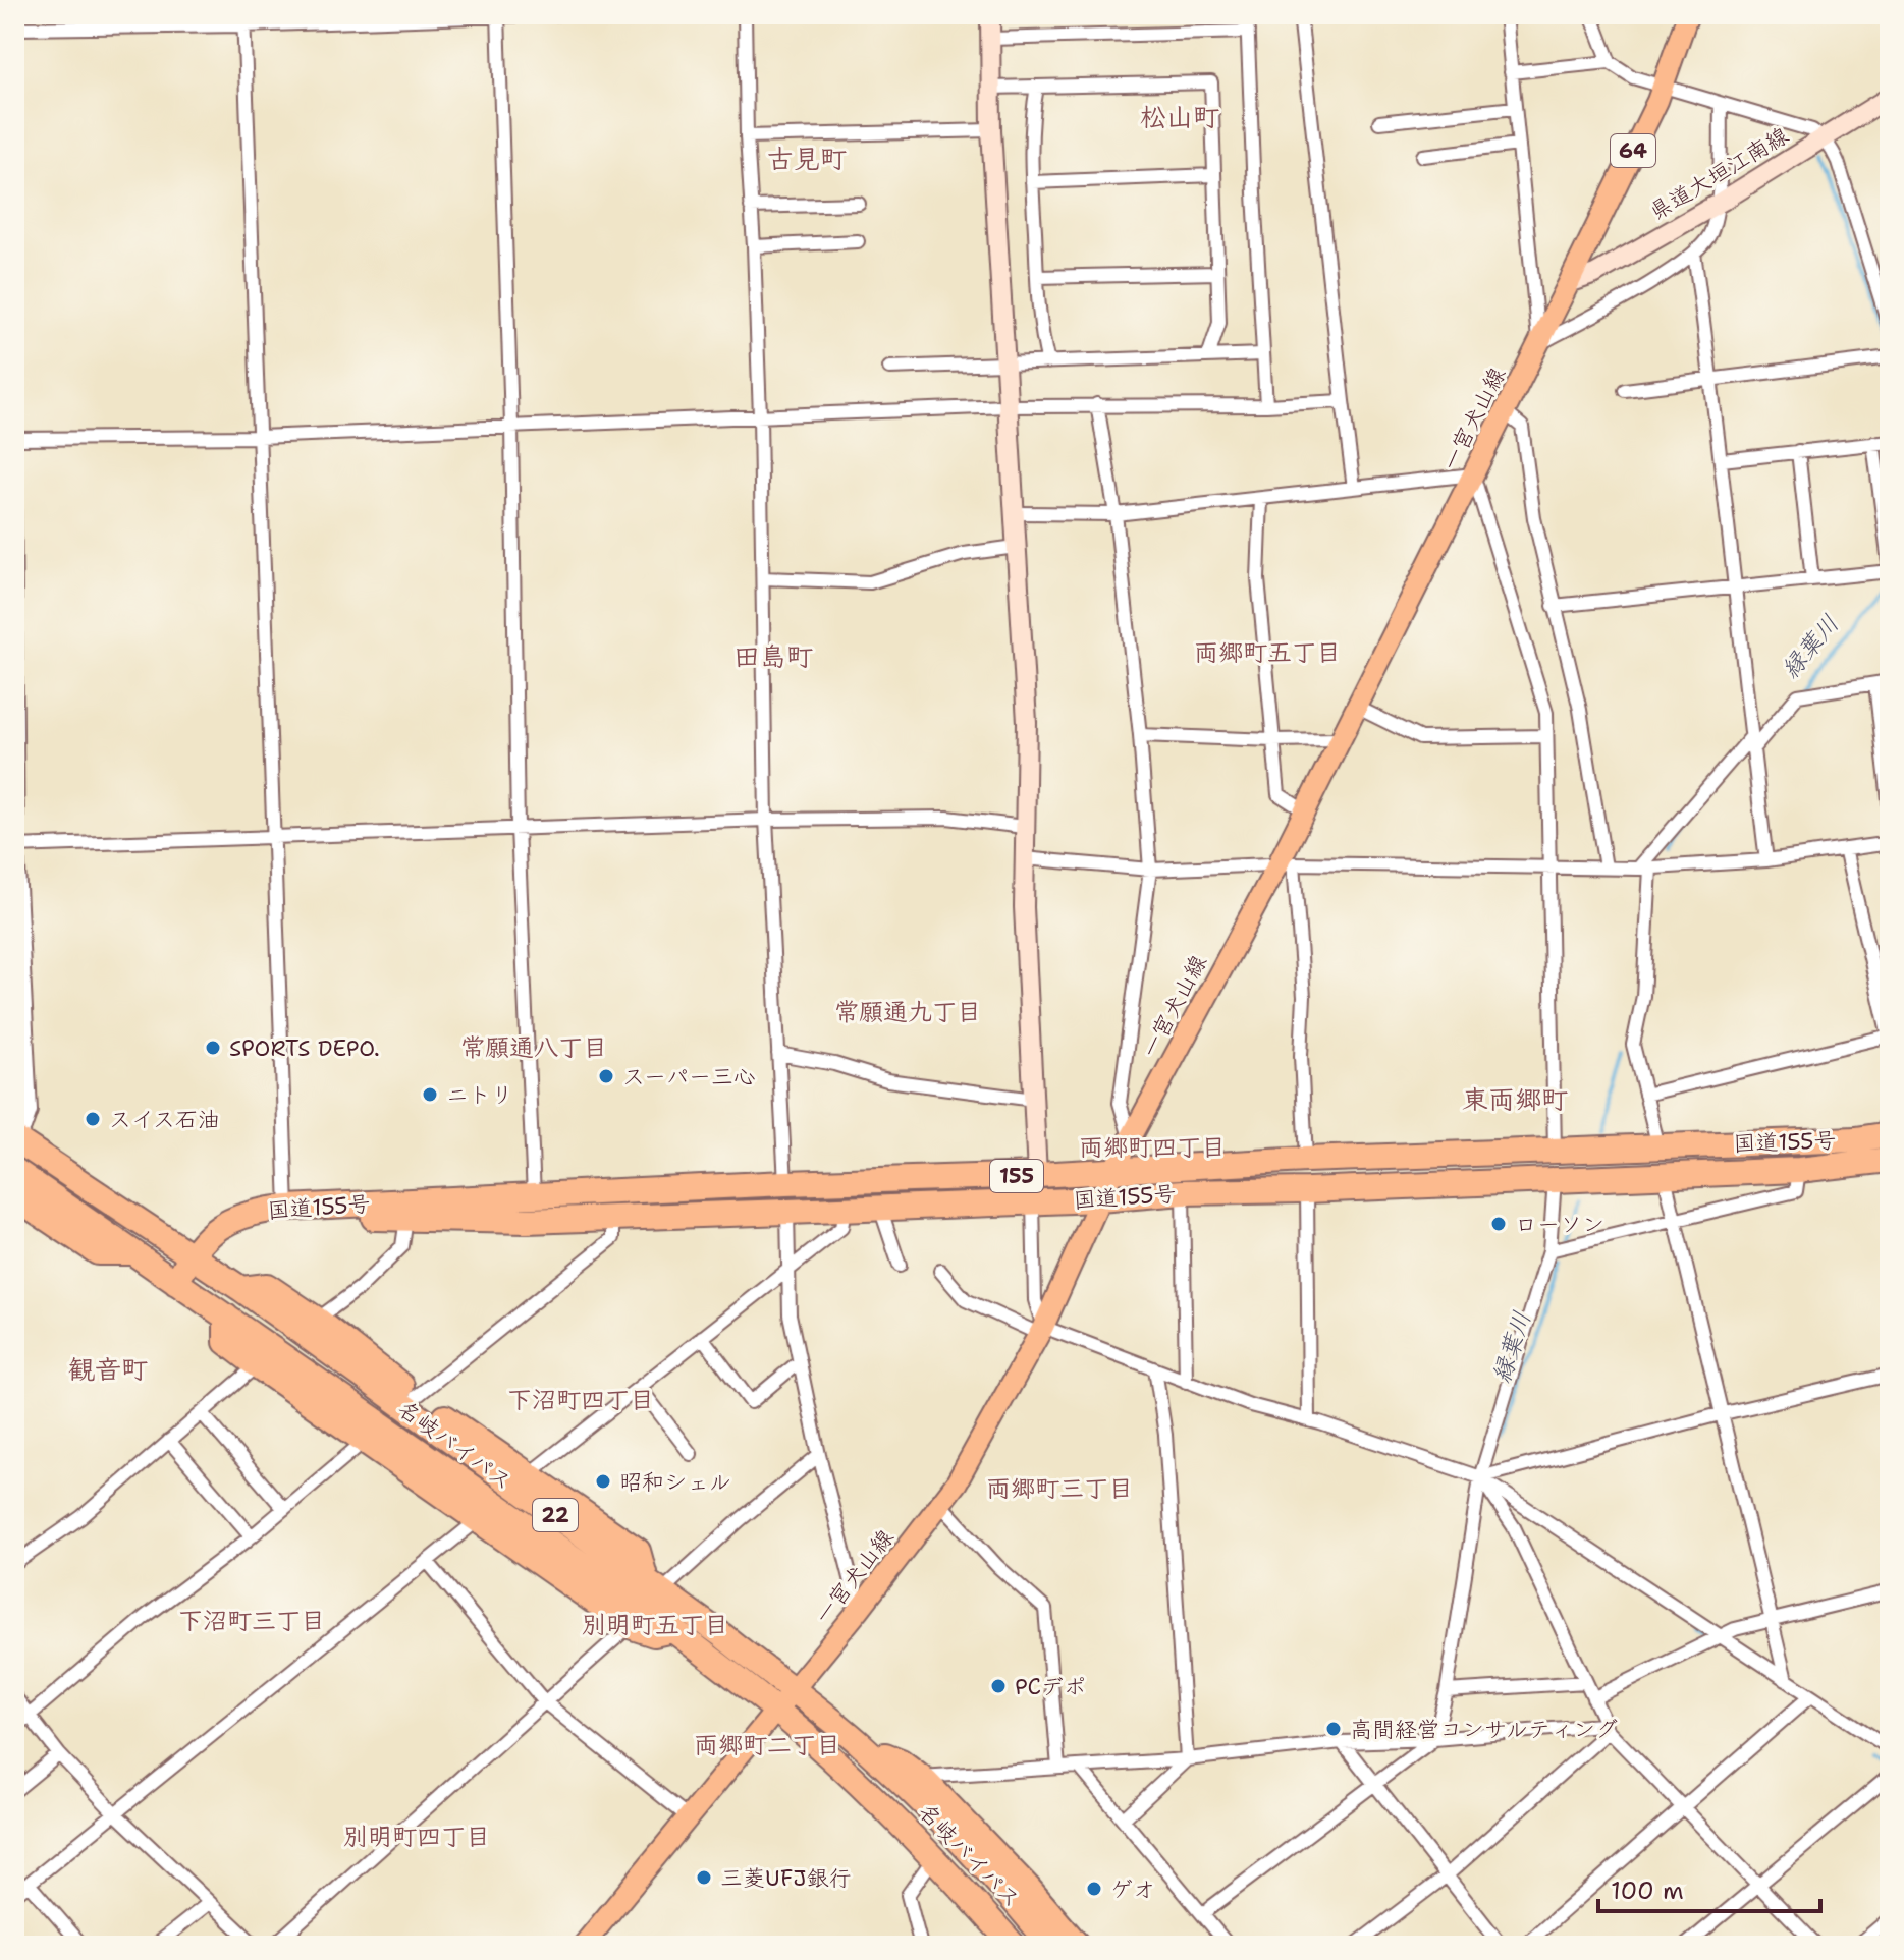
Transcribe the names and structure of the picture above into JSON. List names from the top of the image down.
{
  "streets": {
    "highway": [
      "国道155号",
      "155",
      "名岐バイパス",
      "22"
    ],
    "main road": ["64", "一宮犬山線"],
    "street": ["県道大垣江南線"]
  },
  "crossings": [
    ["県道大垣江南線", "一宮犬山線"],
    ["一宮犬山線", "国道155号"],
    ["一宮犬山線", "名岐バイパス"],
    ["国道155号", "名岐バイパス"],
    ["名岐バイパス", "22"]
  ],
  "districts": [
    "松山町",
    "古見町",
    "両郷町五丁目",
    "田島町",
    "常願通九丁目",
    "常願通八丁目",
    "東両郷町",
    "両郷町四丁目",
    "観音町",
    "下沼町四丁目",
    "両郷町三丁目",
    "下沼町三丁目",
    "別明町五丁目",
    "両郷町二丁目",
    "別明町四丁目"
  ],
  "water": ["縁葉川"],
  "places": [
    "SPORTS DEPO.",
    "スーパー三心",
    "ニトリ",
    "スイス石油",
    "ローソン",
    "昭和シェル",
    "PCデポ",
    "高間経営コンサルティング",
    "三菱UFJ銀行",
    "ゲオ"
  ],
  "scale_bar": "100 m"
}
